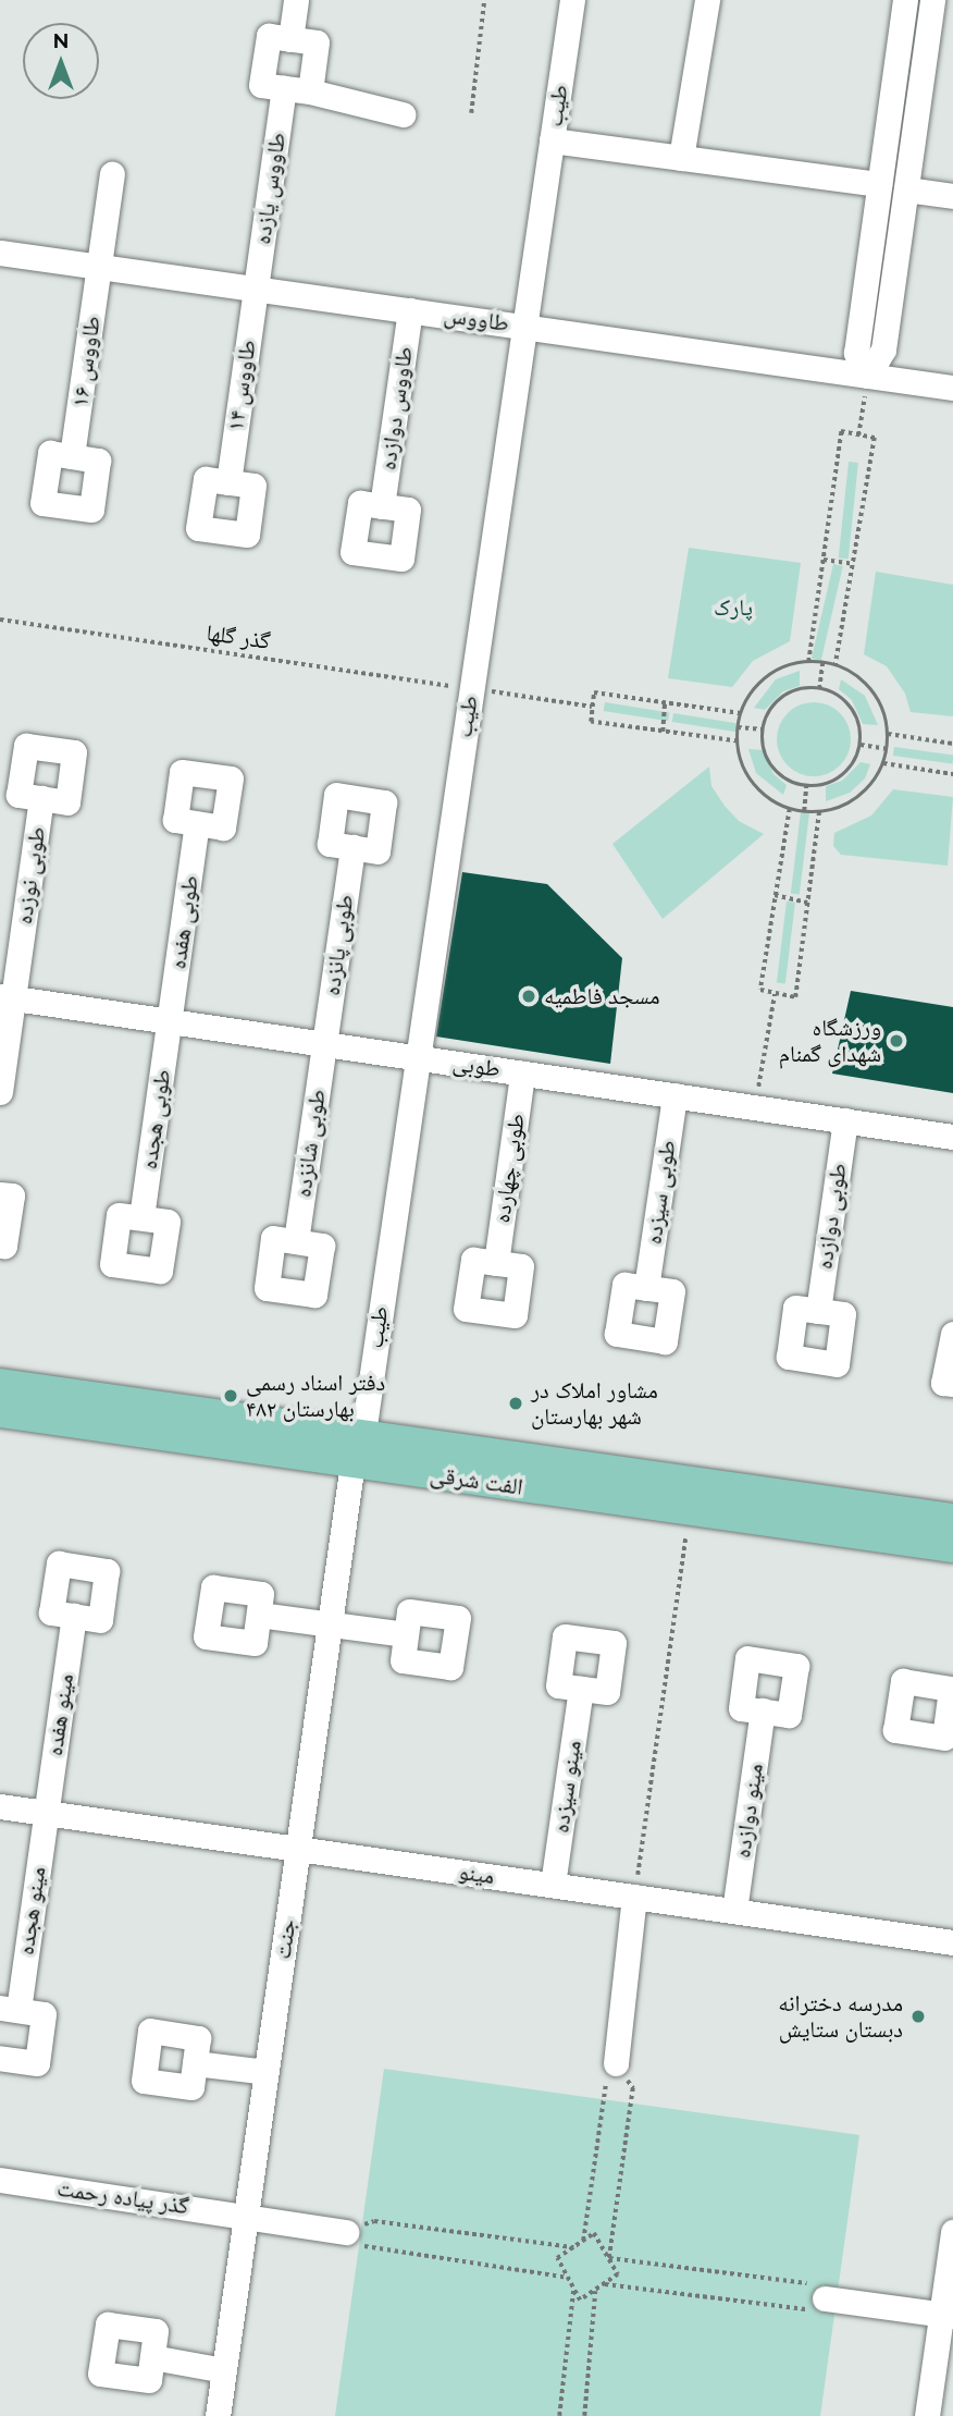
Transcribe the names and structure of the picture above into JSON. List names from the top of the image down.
{
  "streets": {
    "main road": ["الفت شرقی"],
    "street": [
      "طیب",
      "طاووس یازده",
      "طاووس",
      "طاووس ۱۶",
      "طاووس ۱۴",
      "طاووس دوازده",
      "طوبی نوزده",
      "طوبی هفده",
      "طوبی پانزده",
      "طوبی",
      "طوبی هجده",
      "طوبی شانزده",
      "طوبی چهارده",
      "طوبی سیزده",
      "طوبی دوازده",
      "مینو هفده",
      "مینو سیزده",
      "مینو دوازده",
      "مینو",
      "مینو هجده",
      "جنت",
      "گذر پیاده رحمت"
    ],
    "path": ["گذر گلها"]
  },
  "crossings": [
    ["طیب", "طاووس"],
    ["طیب", "گذر گلها"],
    ["طیب", "طوبی"],
    ["طیب", "الفت شرقی"],
    ["طاووس یازده", "طاووس"],
    ["طاووس یازده", "طاووس ۱۴"],
    ["طاووس", "طاووس ۱۶"],
    ["طاووس", "طاووس ۱۴"],
    ["طاووس", "طاووس دوازده"],
    ["طوبی نوزده", "طوبی"],
    ["طوبی هفده", "طوبی"],
    ["طوبی هفده", "طوبی هجده"],
    ["طوبی پانزده", "طوبی"],
    ["طوبی پانزده", "طوبی شانزده"],
    ["طوبی", "طوبی هجده"],
    ["طوبی", "طوبی شانزده"],
    ["طوبی", "طوبی چهارده"],
    ["طوبی", "طوبی سیزده"],
    ["طوبی", "طوبی دوازده"],
    ["الفت شرقی", "جنت"],
    ["مینو هفده", "مینو"],
    ["مینو هفده", "مینو هجده"],
    ["مینو سیزده", "مینو"],
    ["مینو دوازده", "مینو"],
    ["مینو", "مینو هجده"],
    ["مینو", "جنت"],
    ["جنت", "گذر پیاده رحمت"]
  ],
  "parks": ["پارک"],
  "places": [
    "مسجد فاطمیه",
    "ورزشگاه شهدای گمنام",
    "دفتر اسناد رسمی ۴۸۲ بهارستان",
    "مشاور املاک در شهر بهارستان",
    "مدرسه دخترانه دبستان ستایش"
  ],
  "north": "top"
}
